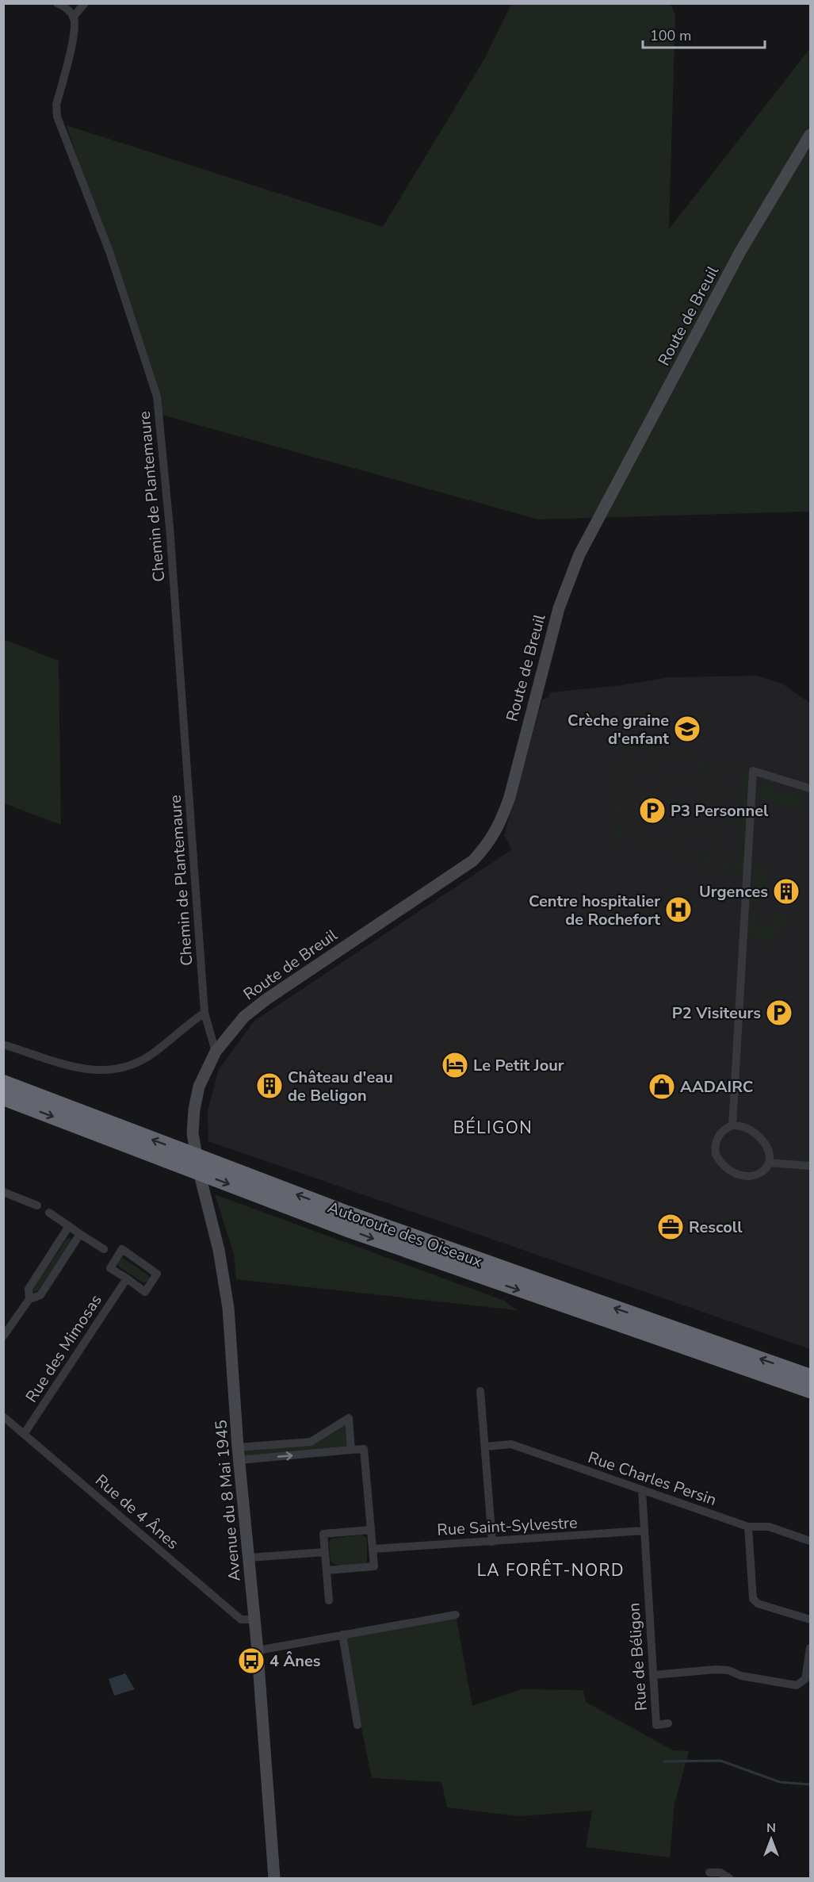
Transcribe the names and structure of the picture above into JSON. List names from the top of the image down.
{
  "streets": {
    "highway": ["Autoroute des Oiseaux"],
    "street": [
      "Route de Breuil",
      "Chemin de Plantemaure",
      "Rue des Mimosas",
      "Rue Charles Persin",
      "Avenue du 8 Mai 1945",
      "Rue de 4 Ânes",
      "Rue Saint-Sylvestre",
      "Rue de Béligon"
    ]
  },
  "crossings": [
    ["Route de Breuil", "Avenue du 8 Mai 1945"],
    ["Rue des Mimosas", "Rue de 4 Ânes"],
    ["Rue Charles Persin", "Rue de Béligon"],
    ["Avenue du 8 Mai 1945", "Rue de 4 Ânes"],
    ["Rue Saint-Sylvestre", "Rue de Béligon"]
  ],
  "districts": ["BÉLIGON", "LA FORÊT-NORD"],
  "places": {
    "school or university": ["Crèche graine d'enfant"],
    "parking": ["P3 Personnel", "P2 Visiteurs"],
    "building": ["Urgences", "Château d'eau de Beligon"],
    "hospital": ["Centre hospitalier de Rochefort"],
    "hotel": ["Le Petit Jour"],
    "shop": ["AADAIRC"],
    "office": ["Rescoll"],
    "bus stop": ["4 Ânes"]
  },
  "scale_bar": "100 m",
  "north": "top"
}
